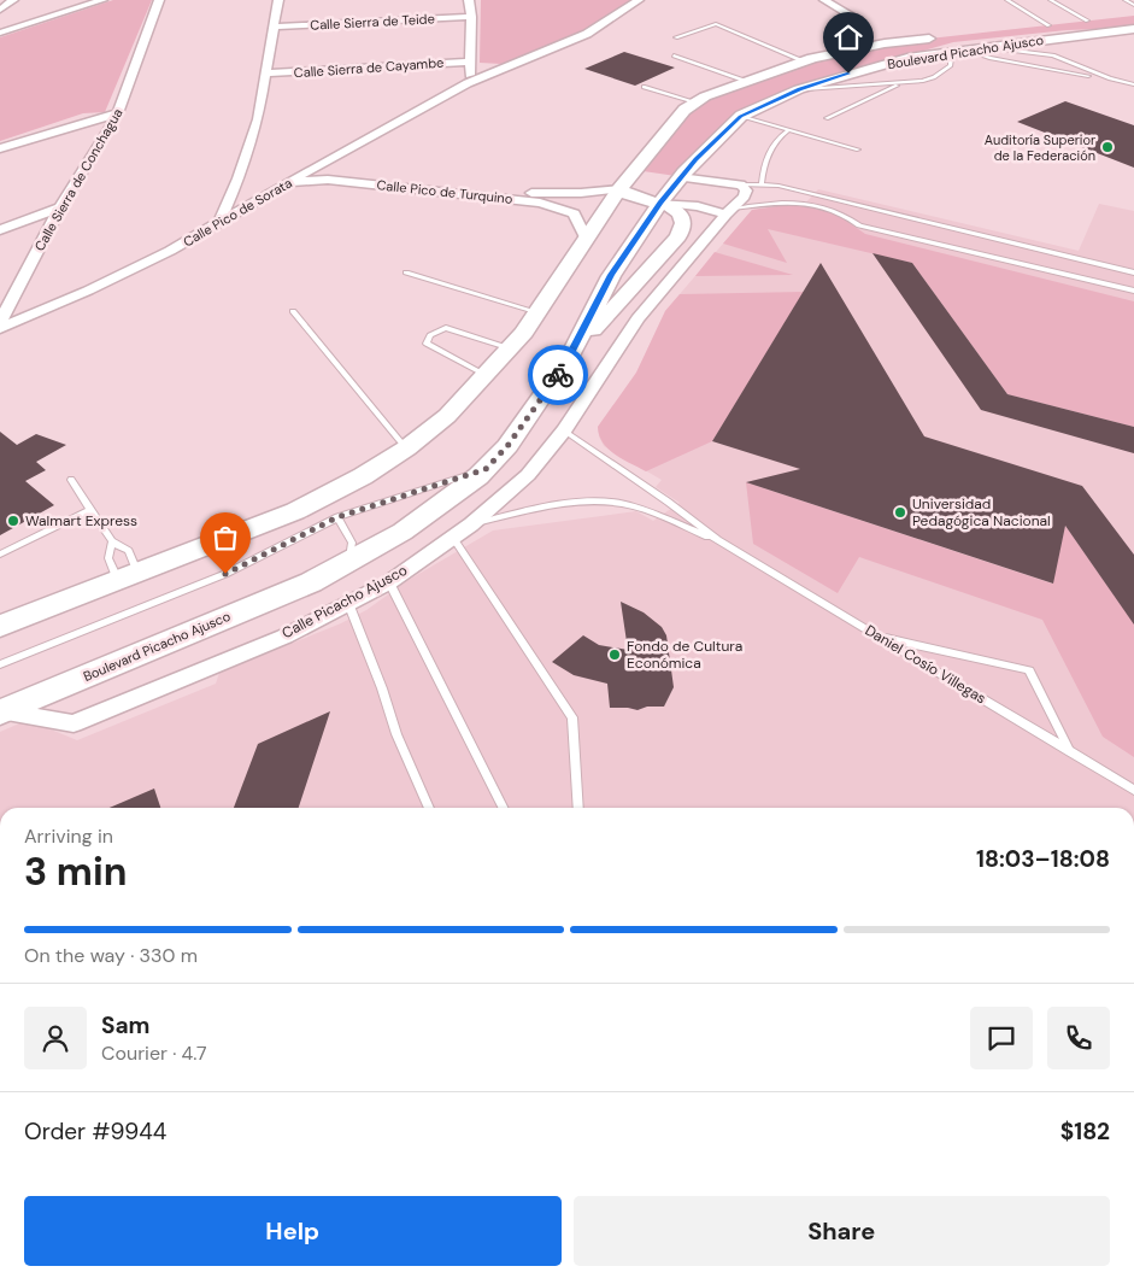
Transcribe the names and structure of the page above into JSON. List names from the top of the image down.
{
  "streets": {
    "main road": ["Boulevard Picacho Ajusco"],
    "street": [
      "Calle Sierra de Teide",
      "Calle Sierra de Cayambe",
      "Calle Sierra de Conchagua",
      "Calle Pico de Turquino",
      "Calle Pico de Sorata",
      "Calle Picacho Ajusco"
    ],
    "lane": ["Daniel Cosío Villegas"]
  },
  "crossings": [
    ["Boulevard Picacho Ajusco", "Calle Pico de Turquino"],
    ["Boulevard Picacho Ajusco", "Calle Picacho Ajusco"],
    ["Calle Pico de Turquino", "Calle Pico de Sorata"],
    ["Calle Picacho Ajusco", "Daniel Cosío Villegas"]
  ],
  "places": [
    "Auditoría Superior de la Federación",
    "Universidad Pedagógica Nacional",
    "Walmart Express",
    "Fondo de Cultura Económica"
  ],
  "page": {
    "heading": ["3 min", "Arriving in", "18:03–18:08"],
    "panel": [
      "Sam",
      "Courier · 4.7",
      "Order #9944",
      "$182"
    ],
    "bar": "On the way · 330 m",
    "buttons": ["Help", "Share"]
  }
}
